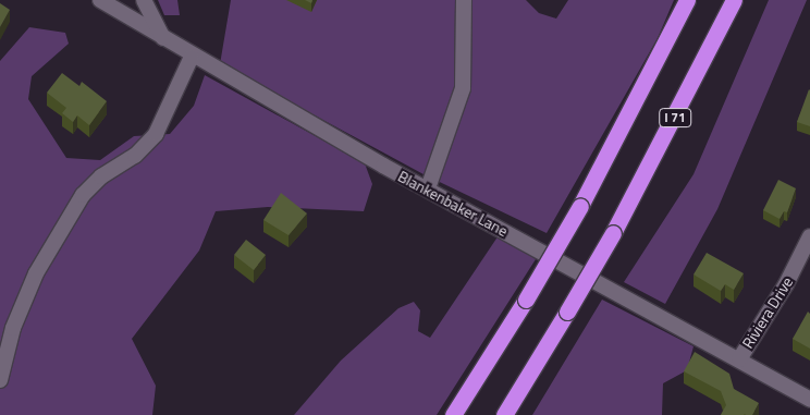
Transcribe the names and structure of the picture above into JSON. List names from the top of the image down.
{
  "streets": {
    "highway": ["I 71"],
    "street": ["Blankenbaker Lane", "Riviera Drive"]
  },
  "crossings": [
    ["Blankenbaker Lane", "Riviera Drive"]
  ]
}
